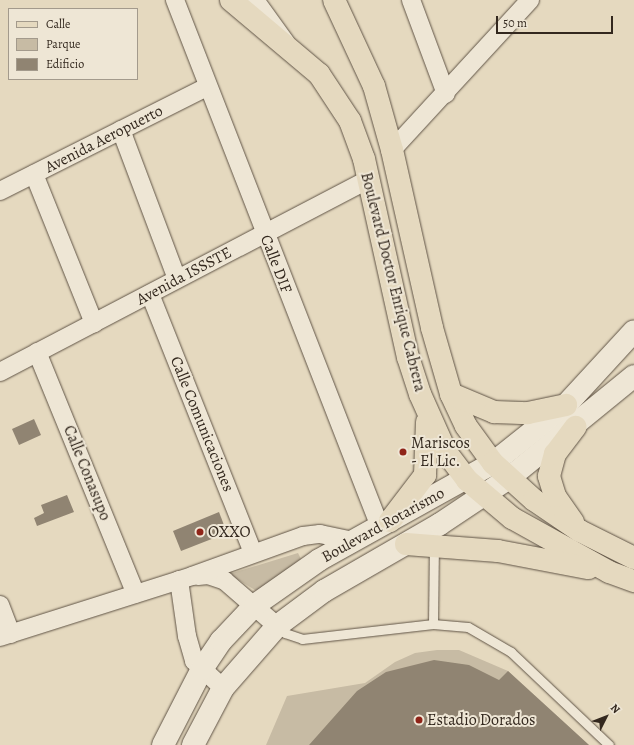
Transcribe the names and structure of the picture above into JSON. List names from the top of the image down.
{
  "streets": {
    "main road": ["Boulevard Doctor Enrique Cabrera"],
    "street": [
      "Avenida Aeropuerto",
      "Calle DIF",
      "Avenida ISSSTE",
      "Calle Comunicaciones",
      "Calle Conasupo",
      "Boulevard Rotarismo"
    ]
  },
  "crossings": [
    ["Avenida Aeropuerto", "Calle DIF"],
    ["Calle DIF", "Avenida ISSSTE"],
    ["Calle DIF", "Boulevard Rotarismo"],
    ["Avenida ISSSTE", "Boulevard Doctor Enrique Cabrera"],
    ["Avenida ISSSTE", "Calle Comunicaciones"],
    ["Avenida ISSSTE", "Calle Conasupo"],
    ["Boulevard Doctor Enrique Cabrera", "Boulevard Rotarismo"]
  ],
  "places": ["Mariscos - El Lic.", "OXXO", "Estadio Dorados"],
  "legend": ["Calle", "Parque", "Edificio"],
  "scale_bar": "50 m",
  "north": "top right"
}
